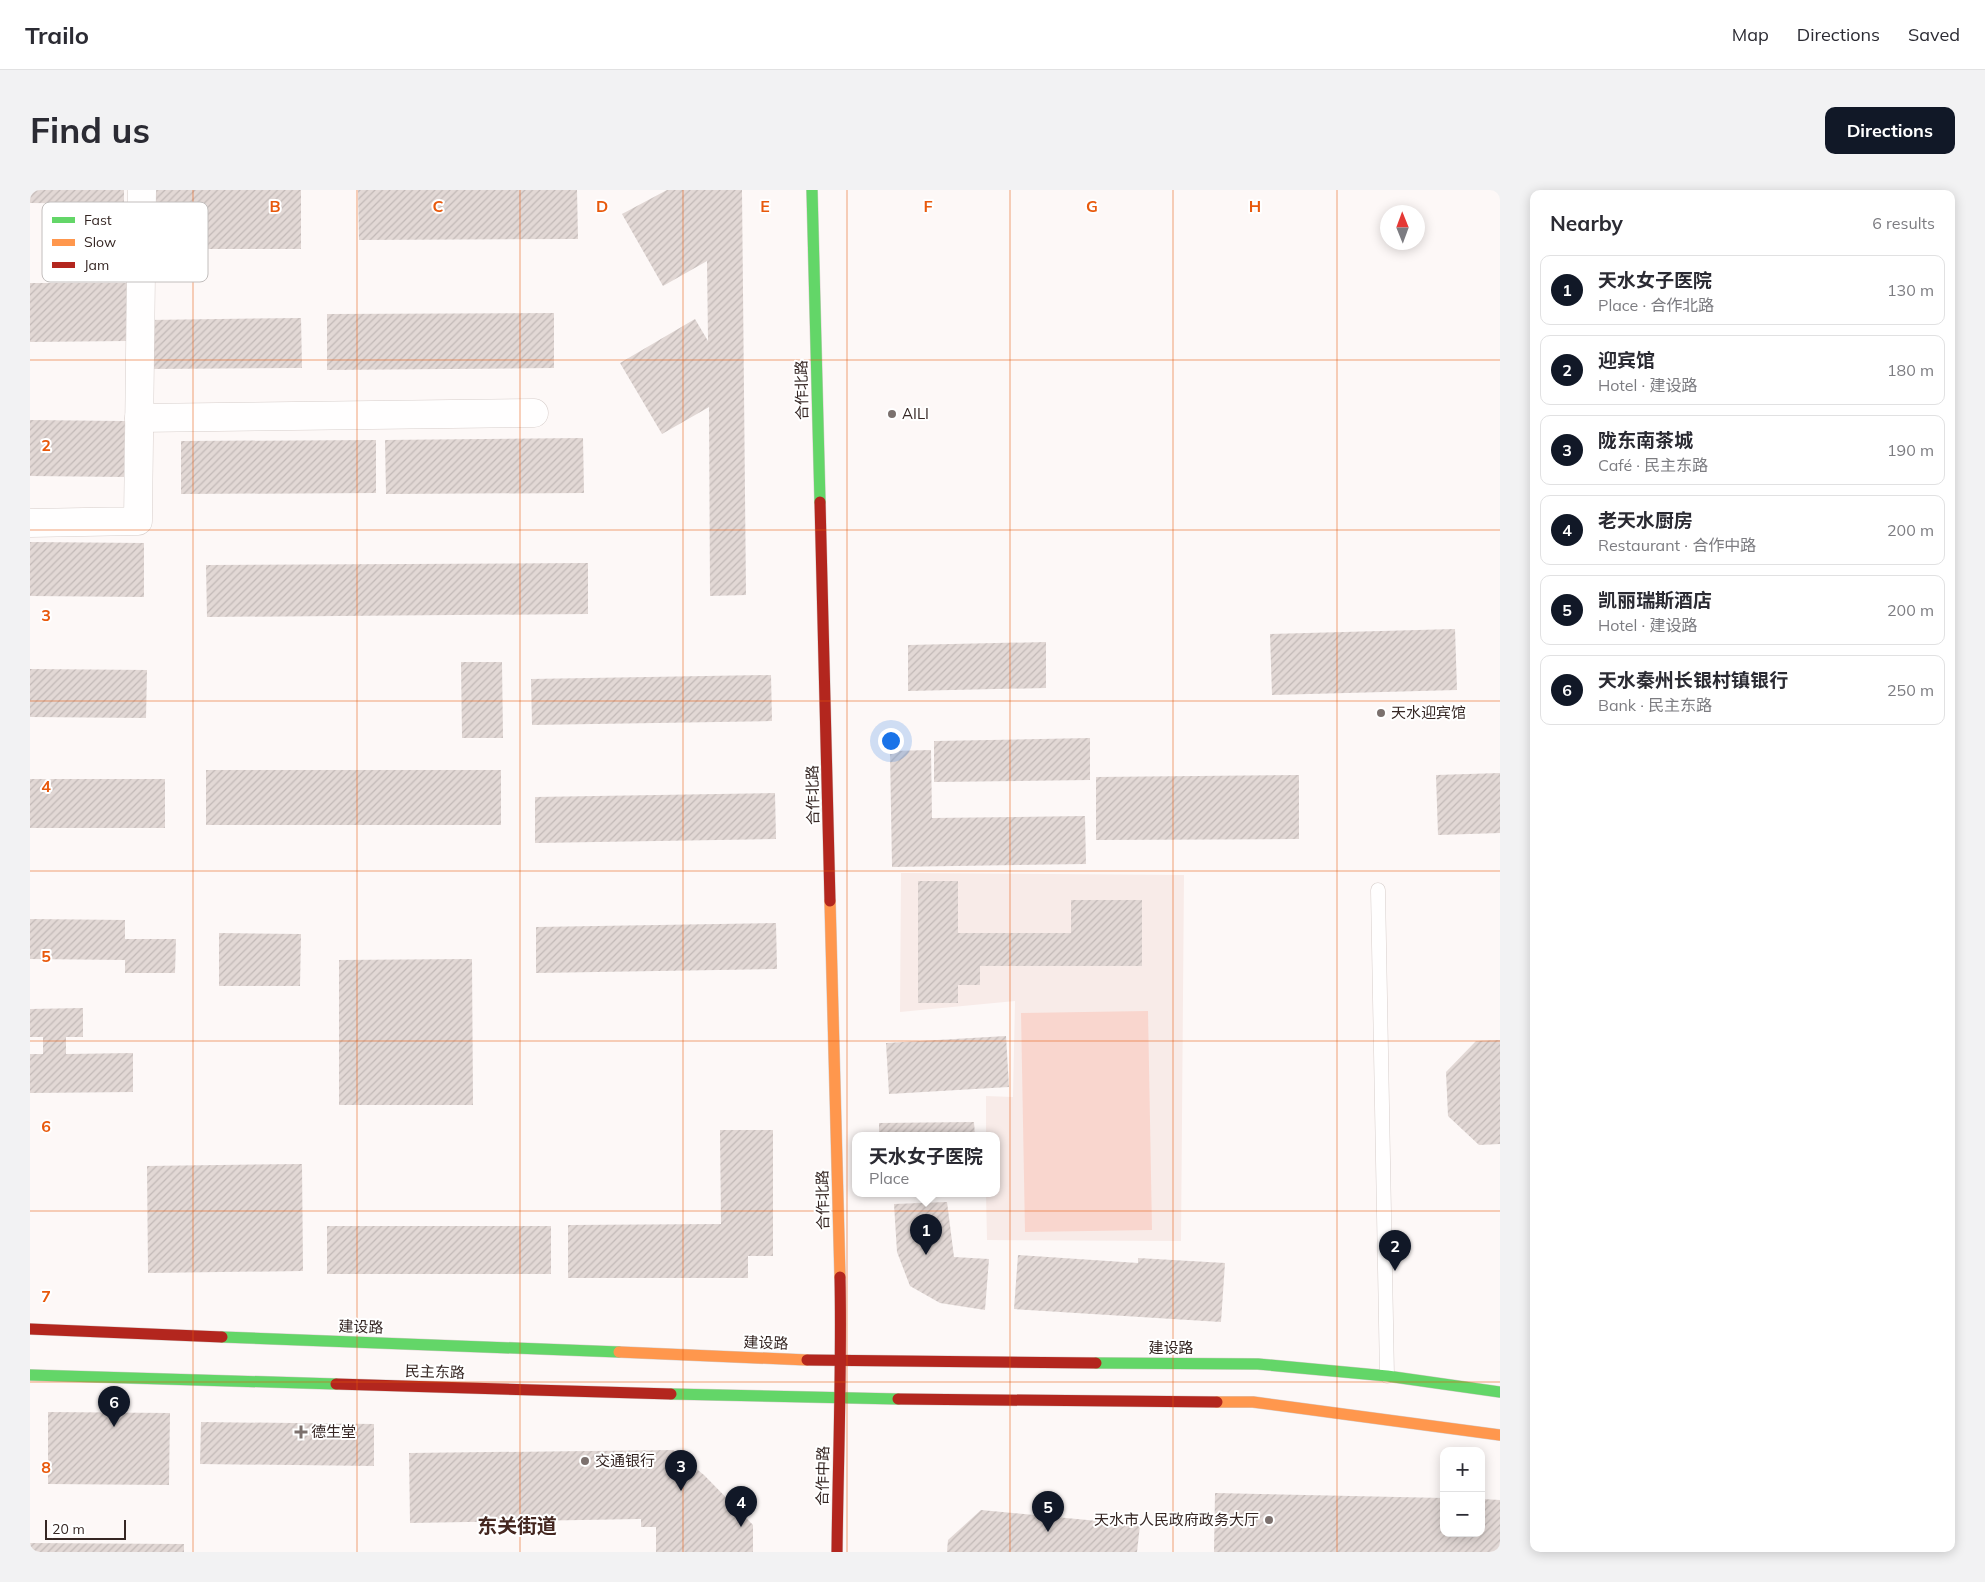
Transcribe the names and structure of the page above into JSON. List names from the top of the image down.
{
  "streets": {
    "main road": [
      "合作北路",
      "建设路",
      "民主东路",
      "合作中路"
    ]
  },
  "crossings": [
    ["合作北路", "建设路"],
    ["合作北路", "民主东路"],
    ["合作北路", "合作中路"],
    ["民主东路", "合作中路"]
  ],
  "districts": ["东关街道"],
  "places": {
    "other": [
      "AILI",
      "天水迎宾馆",
      "交通银行",
      "天水市人民政府政务大厅"
    ],
    "health": ["德生堂"]
  },
  "legend": ["Fast", "Slow", "Jam"],
  "scale_bar": "20 m",
  "north": "top",
  "page": {
    "header": "Trailo",
    "nav": ["Map", "Directions", "Saved"],
    "buttons": "Directions",
    "title": "Find us",
    "heading": ["Nearby", "6 results"],
    "list": [
      {
        "mark": "1",
        "name": "天水女子医院",
        "note": "Place · 合作北路",
        "value": "130 m"
      },
      {
        "mark": "2",
        "name": "迎宾馆",
        "note": "Hotel · 建设路",
        "value": "180 m"
      },
      {
        "mark": "3",
        "name": "陇东南茶城",
        "note": "Café · 民主东路",
        "value": "190 m"
      },
      {
        "mark": "4",
        "name": "老天水厨房",
        "note": "Restaurant · 合作中路",
        "value": "200 m"
      },
      {
        "mark": "5",
        "name": "凯丽瑞斯酒店",
        "note": "Hotel · 建设路",
        "value": "200 m"
      },
      {
        "mark": "6",
        "name": "天水秦州长银村镇银行",
        "note": "Bank · 民主东路",
        "value": "250 m"
      }
    ],
    "popup": ["天水女子医院", "Place"],
    "pins": [
      "1",
      "2",
      "6",
      "3",
      "4",
      "5"
    ],
    "map_buttons": ["+", "−"],
    "scale": "20 m"
  },
  "grid": {
    "columns": [
      "B",
      "C",
      "D",
      "E",
      "F",
      "G",
      "H"
    ],
    "rows": [
      "2",
      "3",
      "4",
      "5",
      "6",
      "7",
      "8"
    ]
  }
}
